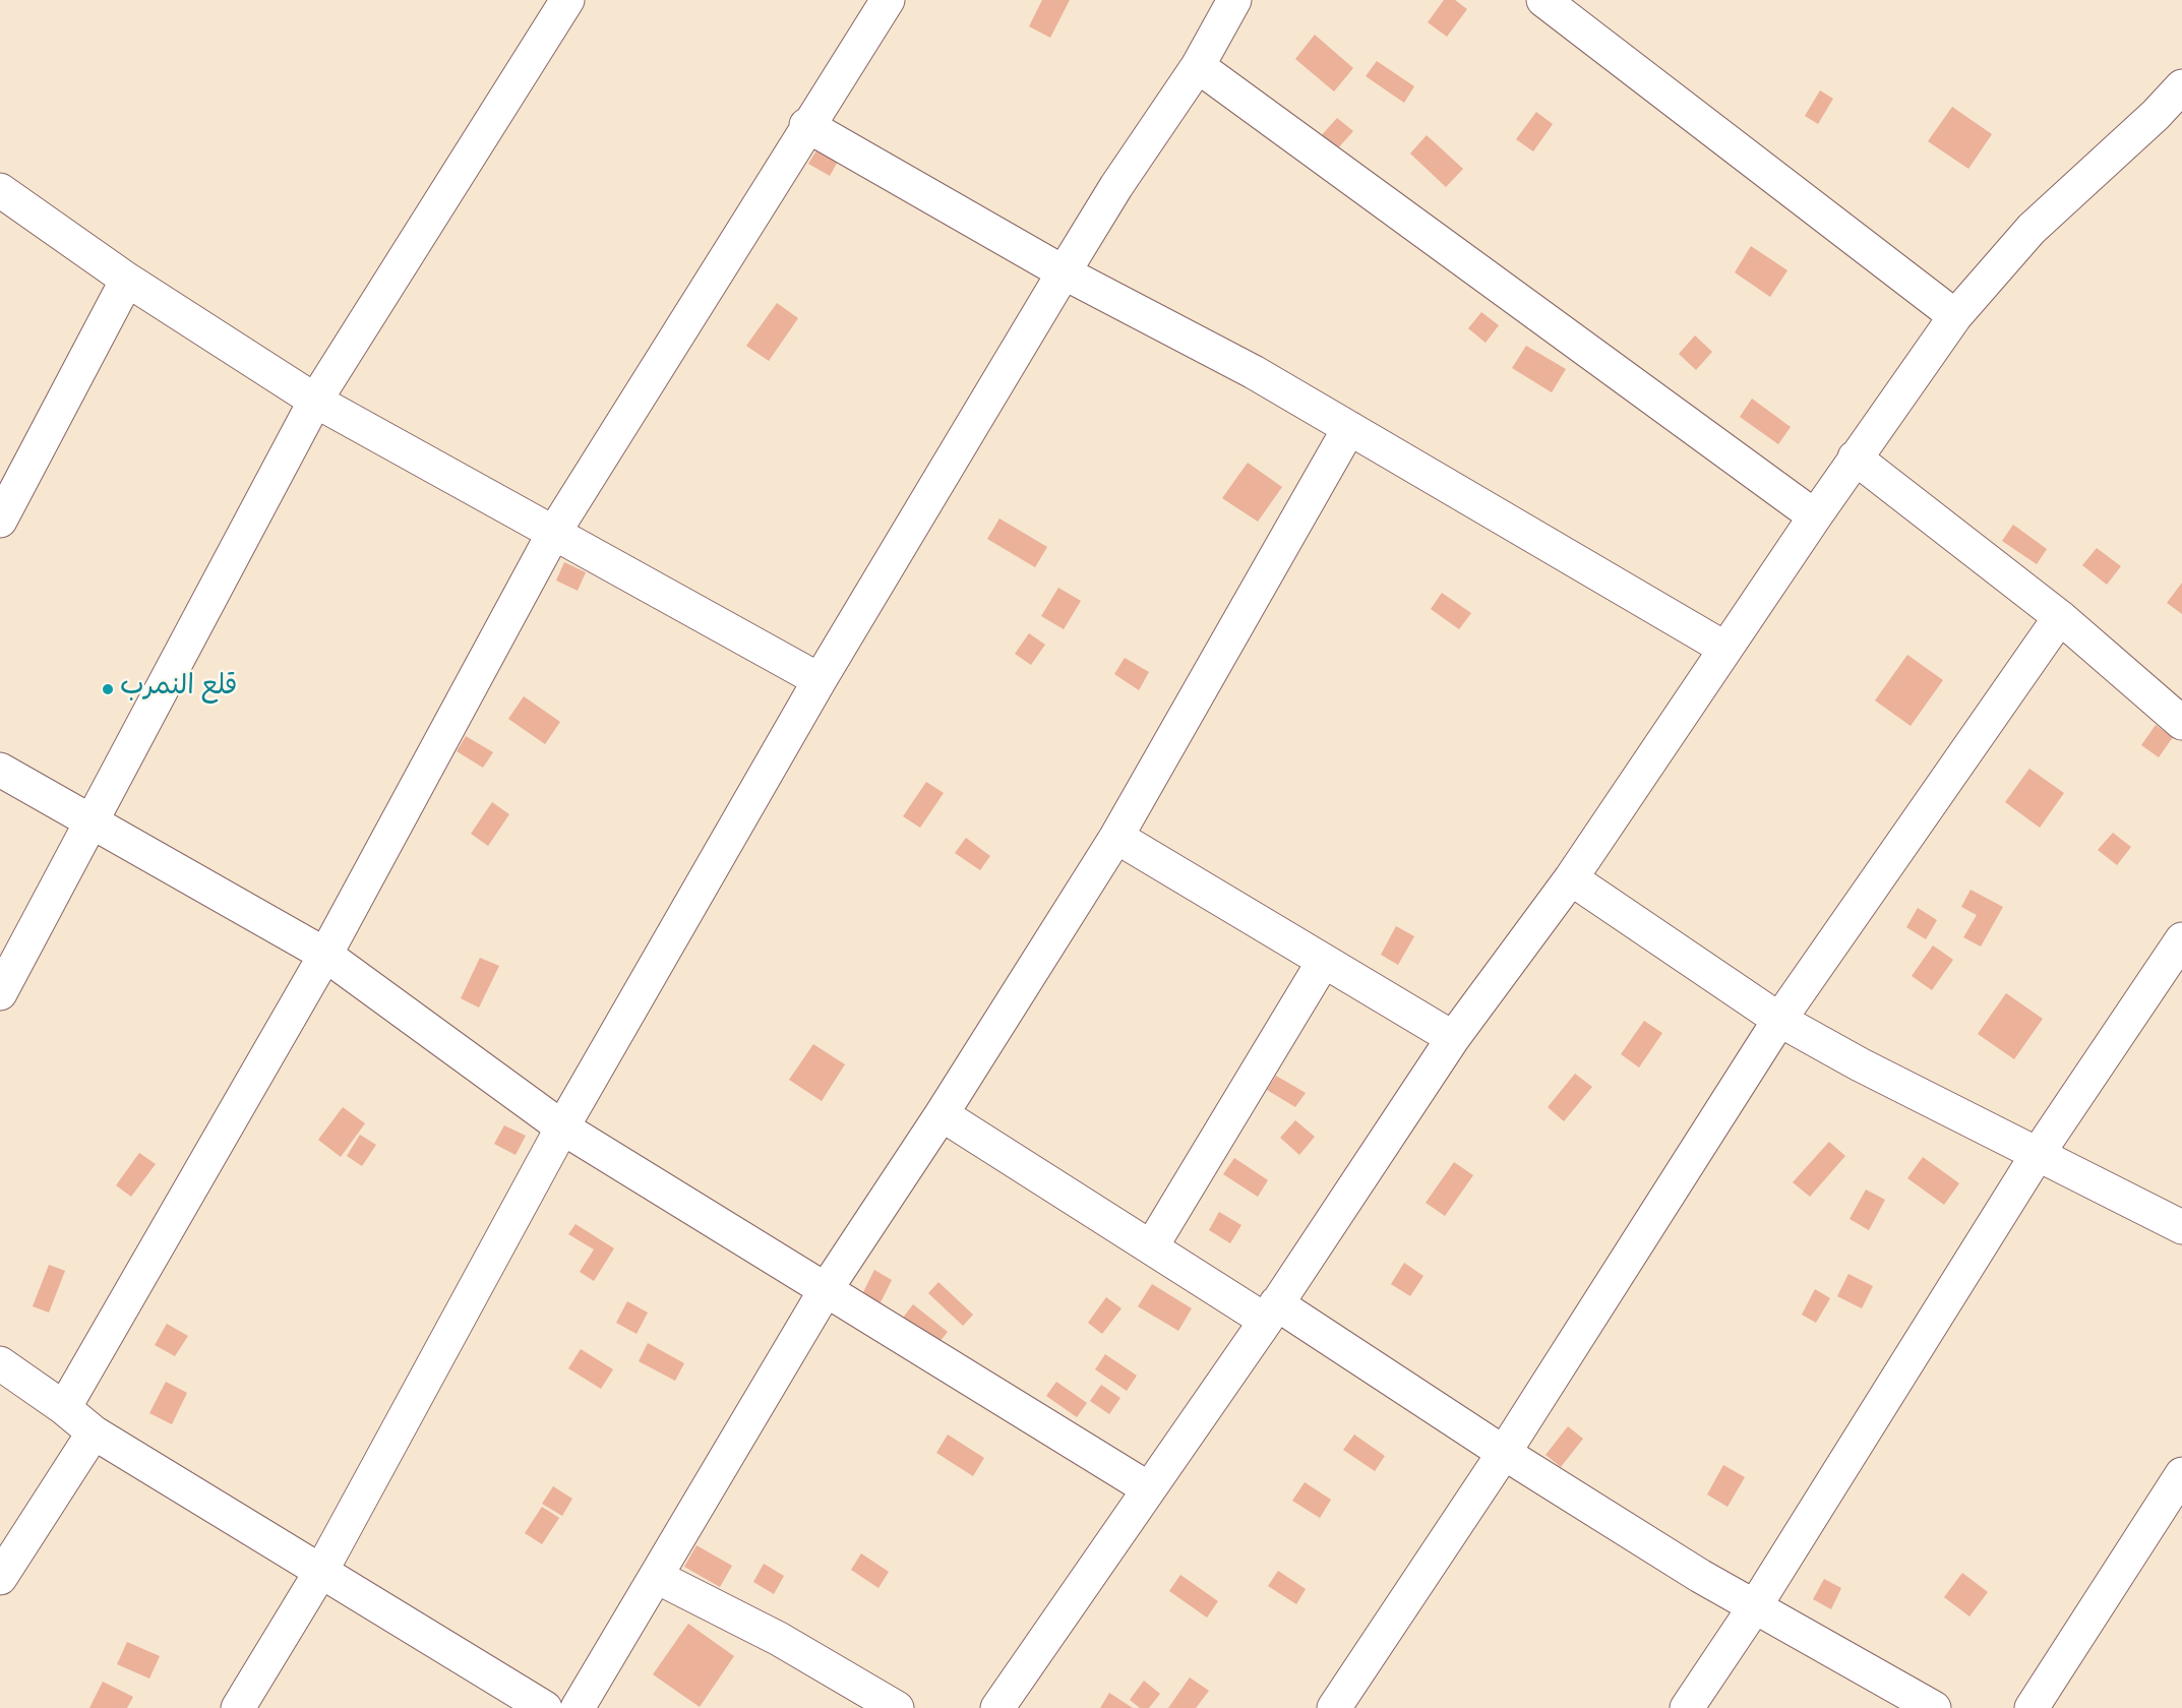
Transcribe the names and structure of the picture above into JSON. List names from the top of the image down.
{
  "places": ["قلع النمرب"]
}
